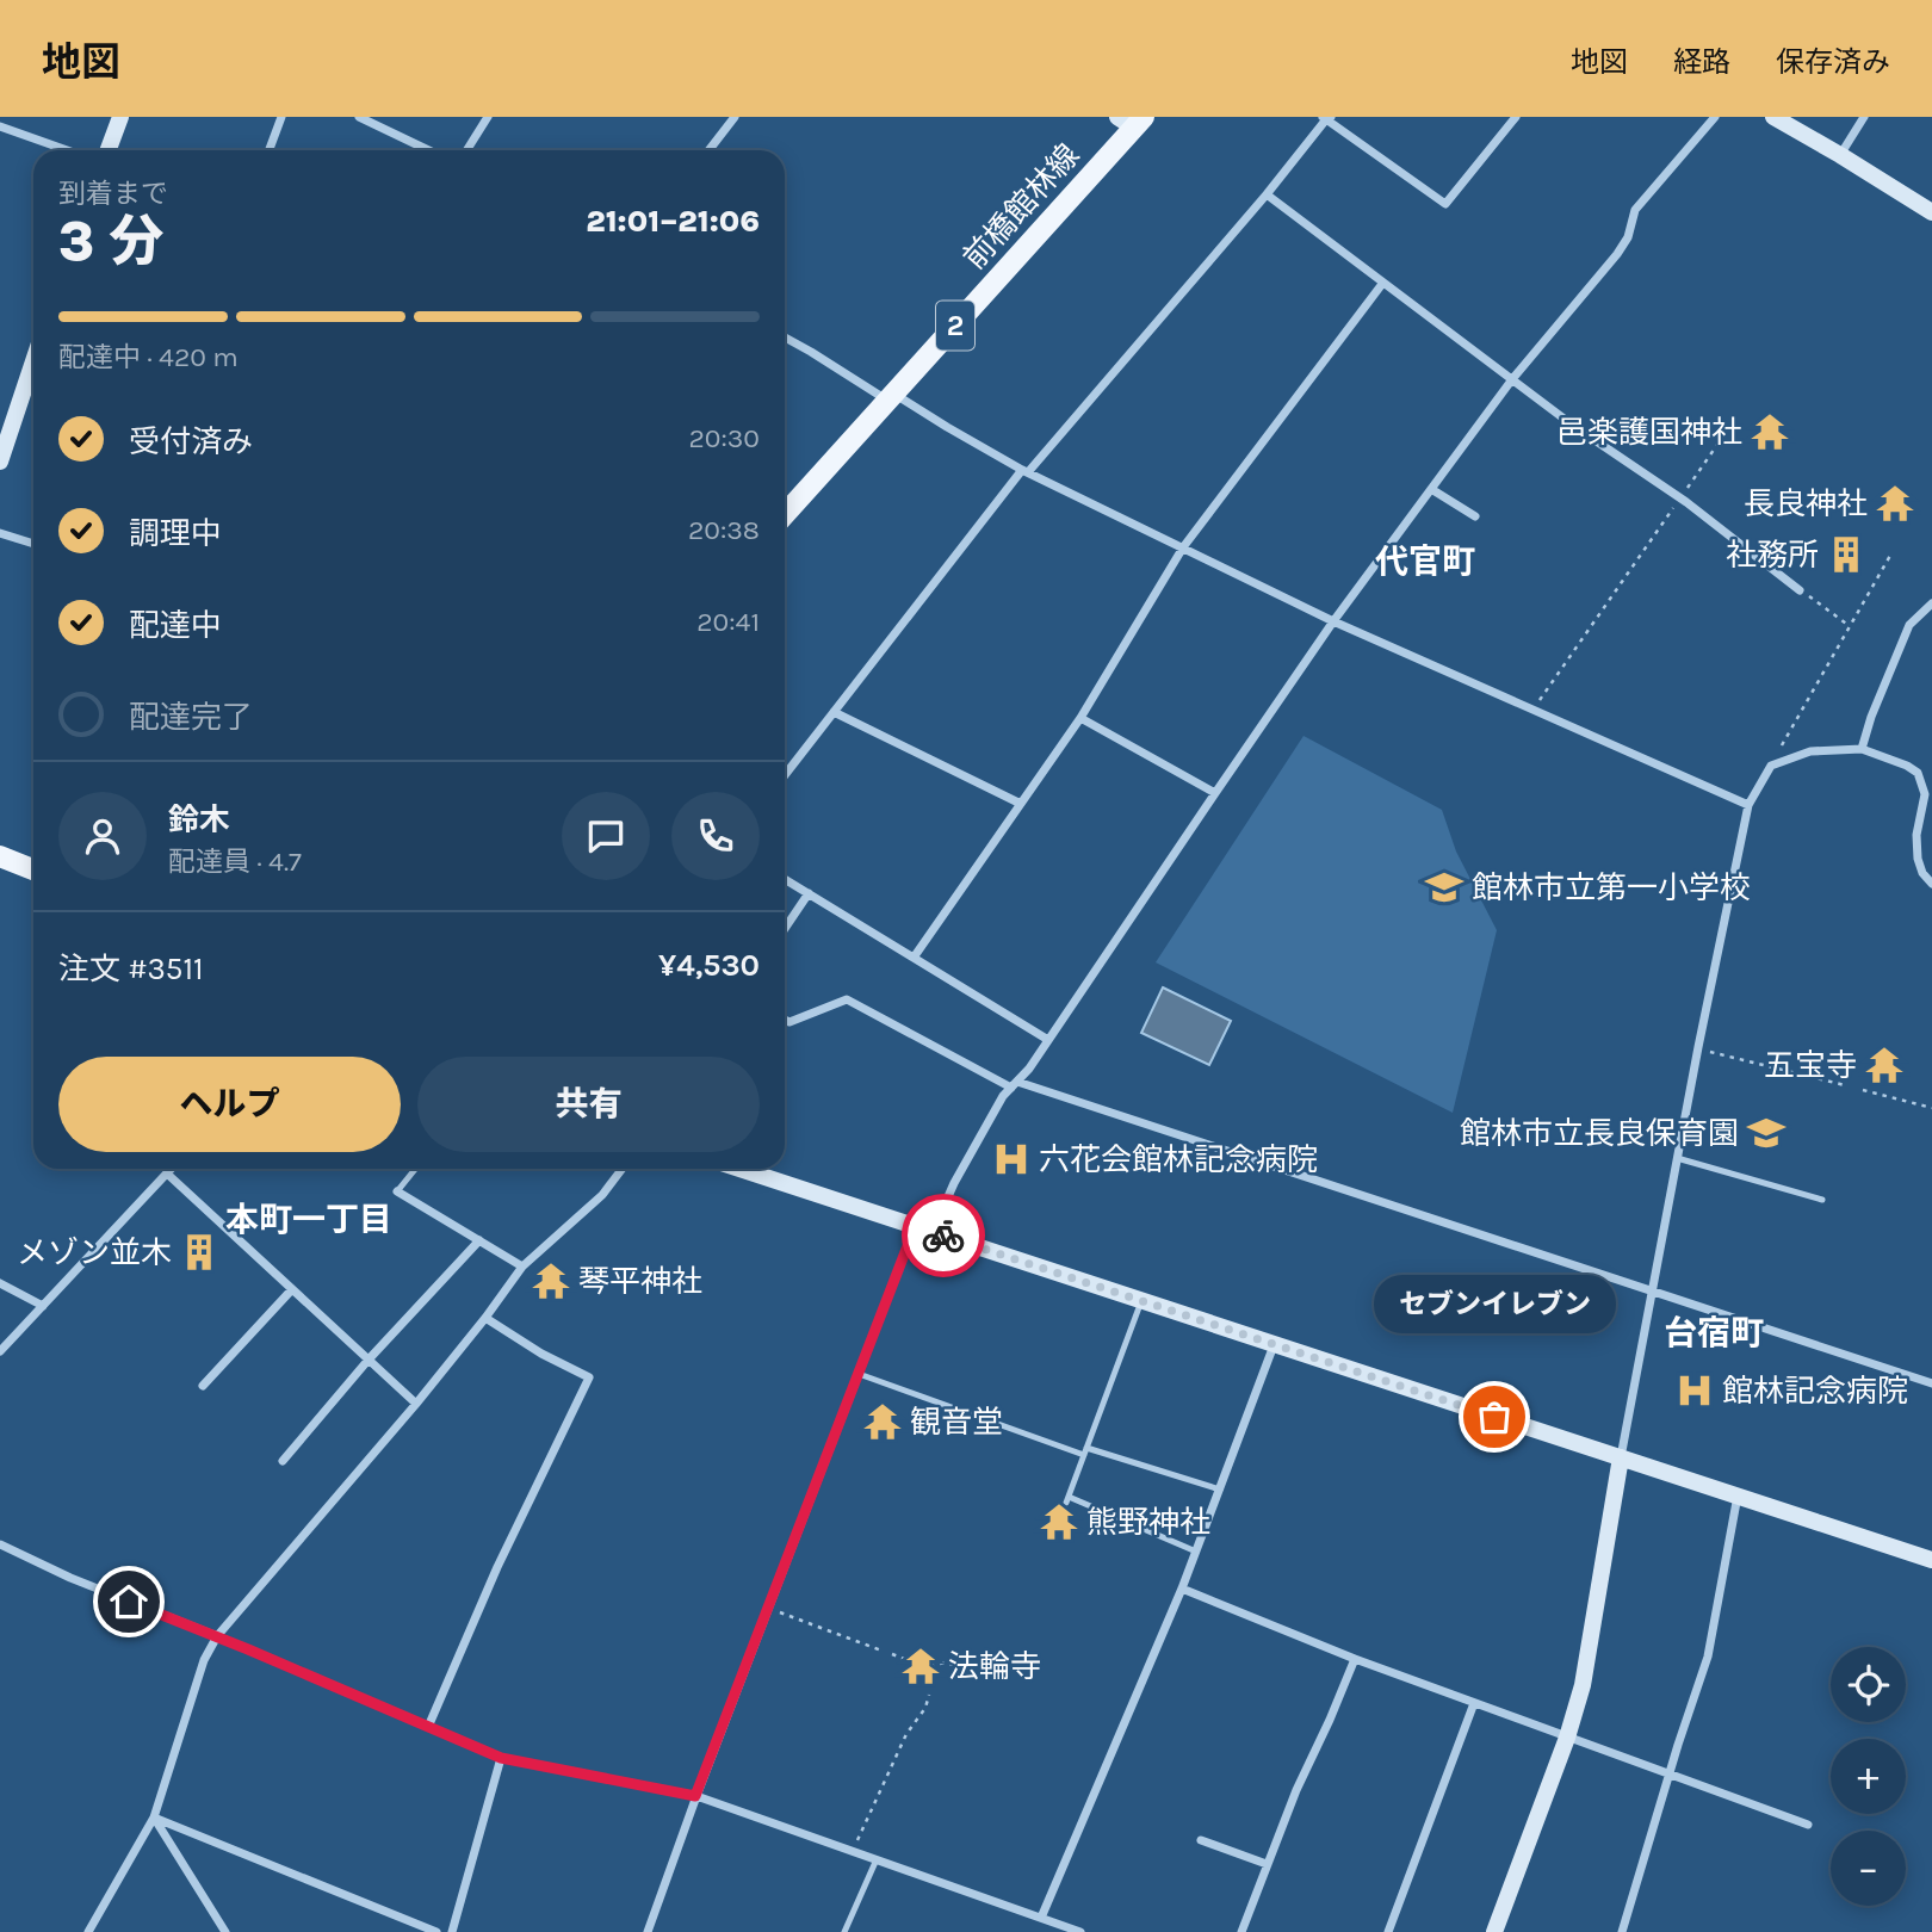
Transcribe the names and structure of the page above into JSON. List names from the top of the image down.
{
  "streets": {
    "main road": ["前橋館林線", "2"]
  },
  "districts": ["代官町", "本町一丁目", "台宿町"],
  "places": {
    "temple": [
      "邑楽護国神社",
      "長良神社",
      "五宝寺",
      "琴平神社",
      "観音堂",
      "熊野神社",
      "法輪寺"
    ],
    "building": ["社務所", "メゾン並木"],
    "school or university": ["館林市立第一小学校", "館林市立長良保育園"],
    "hospital": ["六花会館林記念病院", "館林記念病院"],
    "other": ["セブンイレブン"]
  },
  "page": {
    "header": "地図",
    "nav": ["地図", "経路", "保存済み"],
    "heading": ["3 分", "到着まで", "21:01–21:06"],
    "panel": [
      "鈴木",
      "配達員 · 4.7",
      "注文 #3511",
      "¥4,530"
    ],
    "bar": "配達中 · 420 m",
    "list": [
      ["受付済み", "20:30"],
      ["調理中", "20:38"],
      ["配達中", "20:41"],
      "配達完了"
    ],
    "buttons": ["ヘルプ", "共有"],
    "bubble": "セブンイレブン",
    "map_buttons": ["+", "−"]
  }
}
